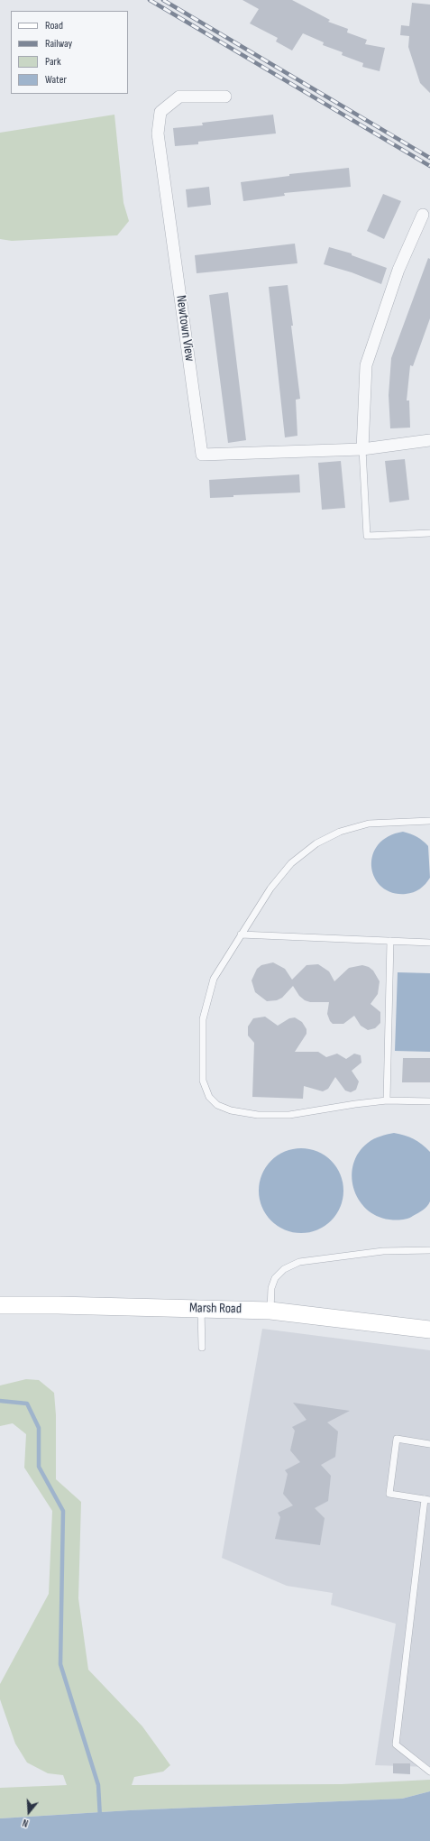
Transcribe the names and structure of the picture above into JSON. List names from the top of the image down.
{
  "streets": {
    "main road": ["Marsh Road"],
    "street": ["Newtown View"]
  },
  "legend": [
    "Road",
    "Railway",
    "Park",
    "Water"
  ],
  "north": "bottom"
}
